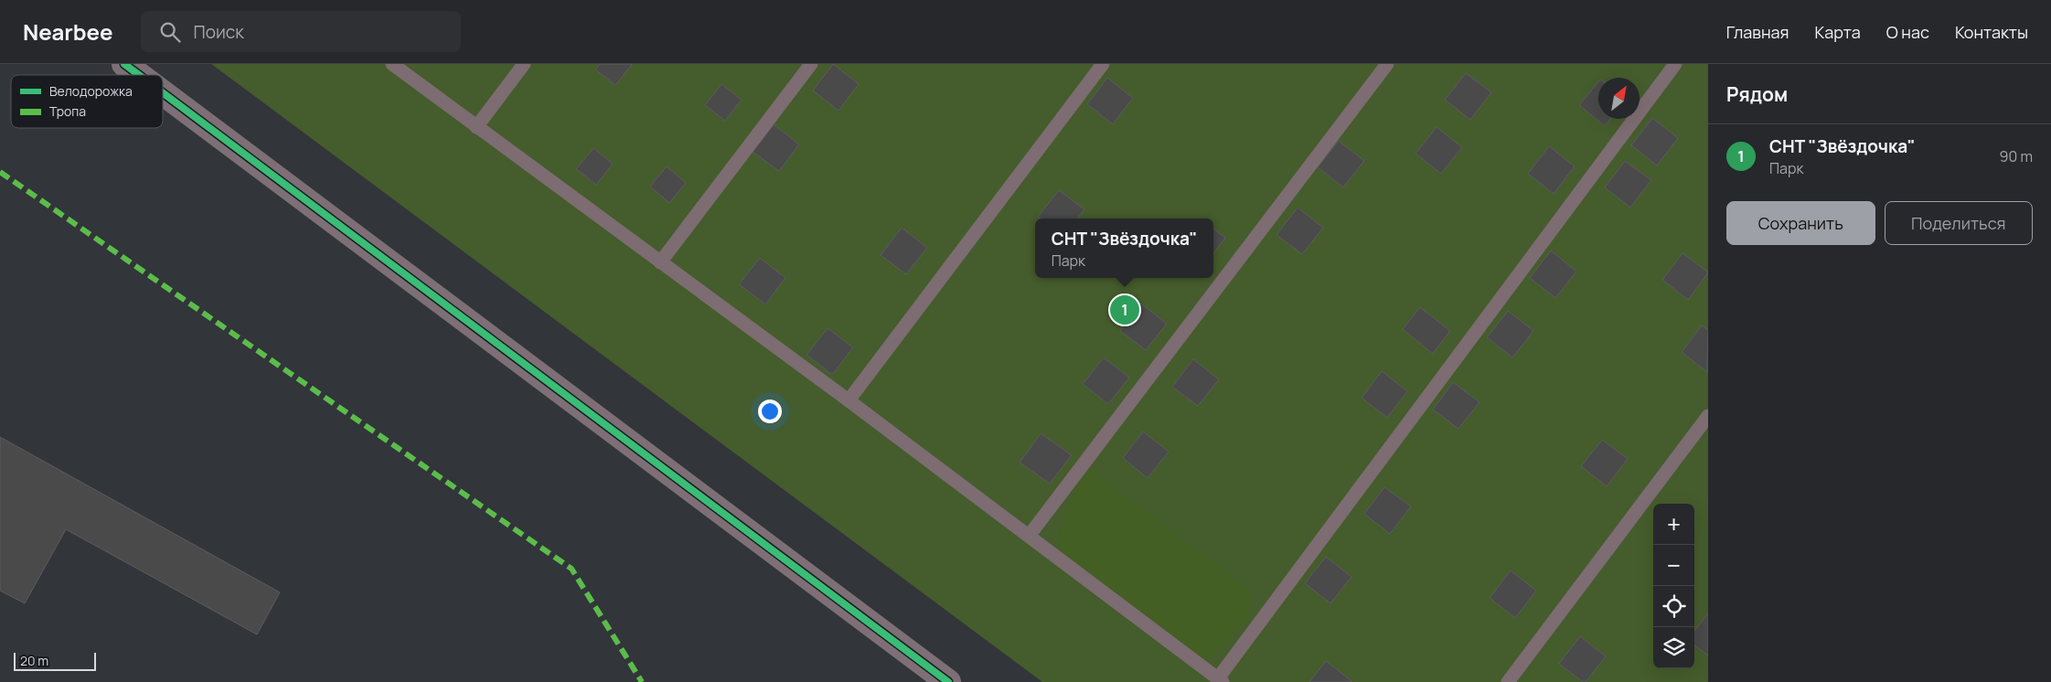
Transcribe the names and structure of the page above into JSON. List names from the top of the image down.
{
  "legend": ["Велодорожка", "Тропа"],
  "scale_bar": "20 m",
  "north": "top right",
  "page": {
    "header": "Nearbee",
    "search": "Поиск",
    "nav": [
      "Главная",
      "Карта",
      "О нас",
      "Контакты"
    ],
    "heading": "Рядом",
    "list": [
      {
        "mark": "1",
        "name": "СНТ \"Звёздочка\"",
        "note": "Парк",
        "value": "90 m"
      }
    ],
    "buttons": ["Сохранить", "Поделиться"],
    "popup": ["СНТ \"Звёздочка\"", "Парк"],
    "pins": "1",
    "map_buttons": ["+", "−"],
    "scale": "20 m"
  }
}
